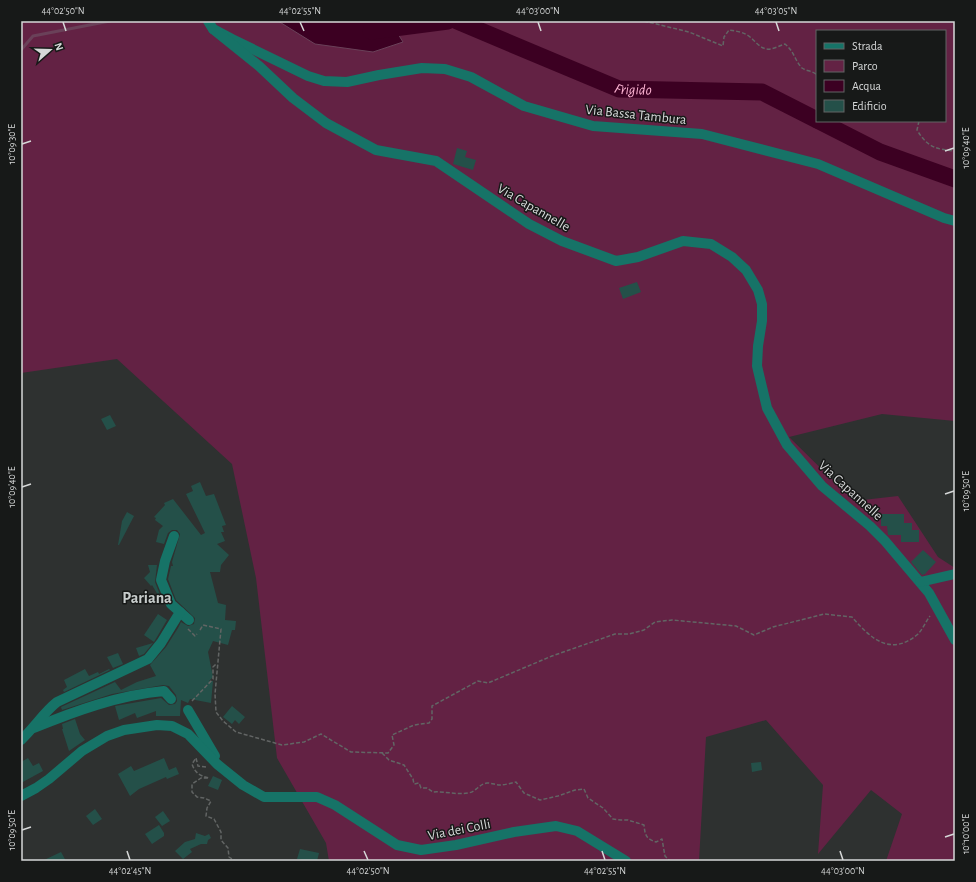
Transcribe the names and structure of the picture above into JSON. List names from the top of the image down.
{
  "streets": {
    "street": ["Via Bassa Tambura", "Via Capannelle", "Via dei Colli"]
  },
  "crossings": [
    ["Via Bassa Tambura", "Via Capannelle"]
  ],
  "districts": ["Pariana"],
  "water": ["Frigido"],
  "legend": [
    "Strada",
    "Parco",
    "Acqua",
    "Edificio"
  ],
  "north": "right",
  "coordinates": [
    "44°02'50\"N",
    "44°02'55\"N",
    "44°03'00\"N",
    "44°03'05\"N",
    "10°09'30\"E",
    "10°09'40\"E",
    "10°09'50\"E",
    "10°10'00\"E",
    "44°02'45\"N"
  ]
}
